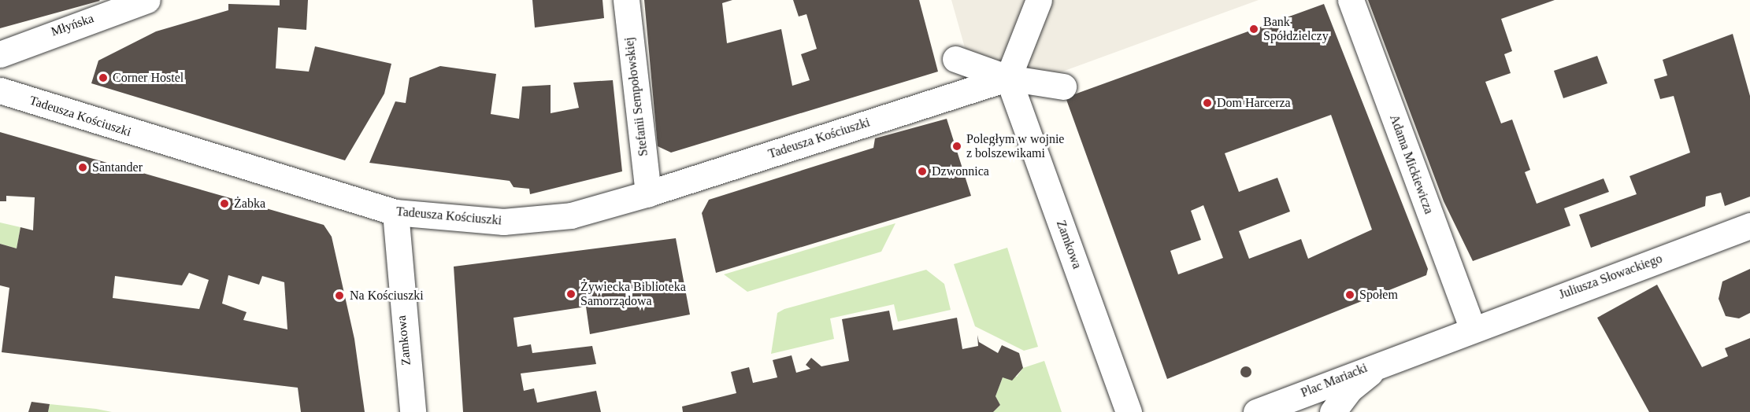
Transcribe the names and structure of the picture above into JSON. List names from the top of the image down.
{
  "streets": {
    "street": [
      "Młyńska",
      "Stefanii Sempołowskiej",
      "Tadeusza Kościuszki",
      "Adama Mickiewicza",
      "Zamkowa",
      "Juliusza Słowackiego",
      "Plac Mariacki"
    ]
  },
  "crossings": [
    ["Stefanii Sempołowskiej", "Tadeusza Kościuszki"],
    ["Tadeusza Kościuszki", "Zamkowa"],
    ["Adama Mickiewicza", "Juliusza Słowackiego"],
    ["Adama Mickiewicza", "Plac Mariacki"],
    ["Juliusza Słowackiego", "Plac Mariacki"]
  ],
  "places": [
    "Bank Spółdzielczy",
    "Corner Hostel",
    "Dom Harcerza",
    "Poległym w wojnie z bolszewikami",
    "Santander",
    "Dzwonnica",
    "Żabka",
    "Żywiecka Biblioteka Samorządowa",
    "Społem",
    "Na Kościuszki"
  ]
}
